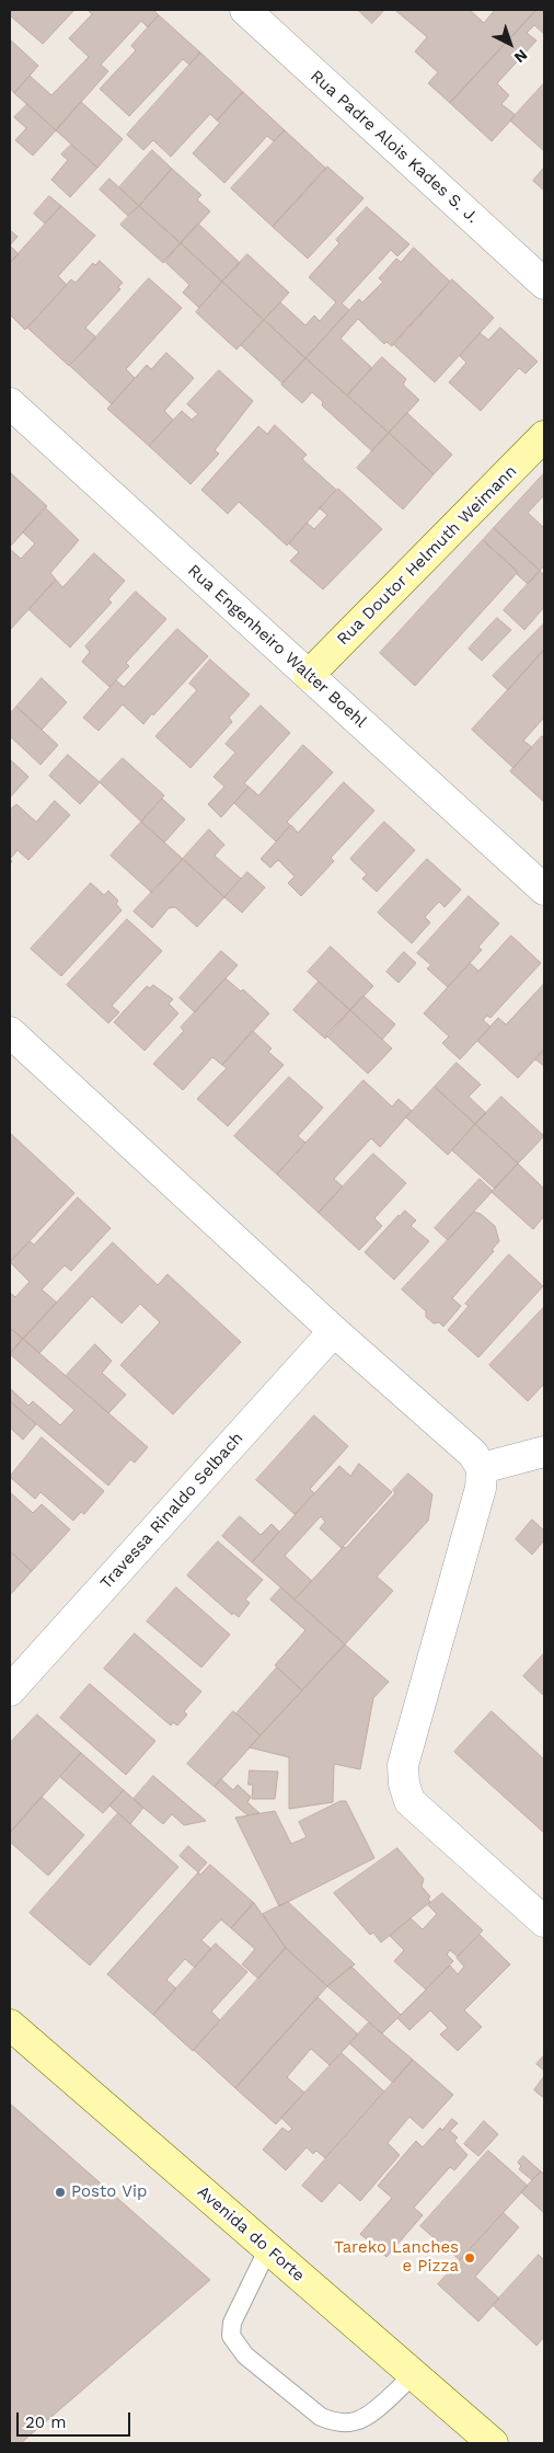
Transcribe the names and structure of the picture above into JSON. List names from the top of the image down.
{
  "streets": {
    "main road": ["Rua Doutor Helmuth Weimann", "Avenida do Forte"],
    "street": ["Rua Padre Alois Kades S. J.", "Rua Engenheiro Walter Boehl", "Travessa Rinaldo Selbach"]
  },
  "crossings": [
    ["Rua Doutor Helmuth Weimann", "Rua Engenheiro Walter Boehl"]
  ],
  "places": ["Posto Vip", "Tareko Lanches e Pizza"],
  "scale_bar": "20 m",
  "north": "bottom right"
}
